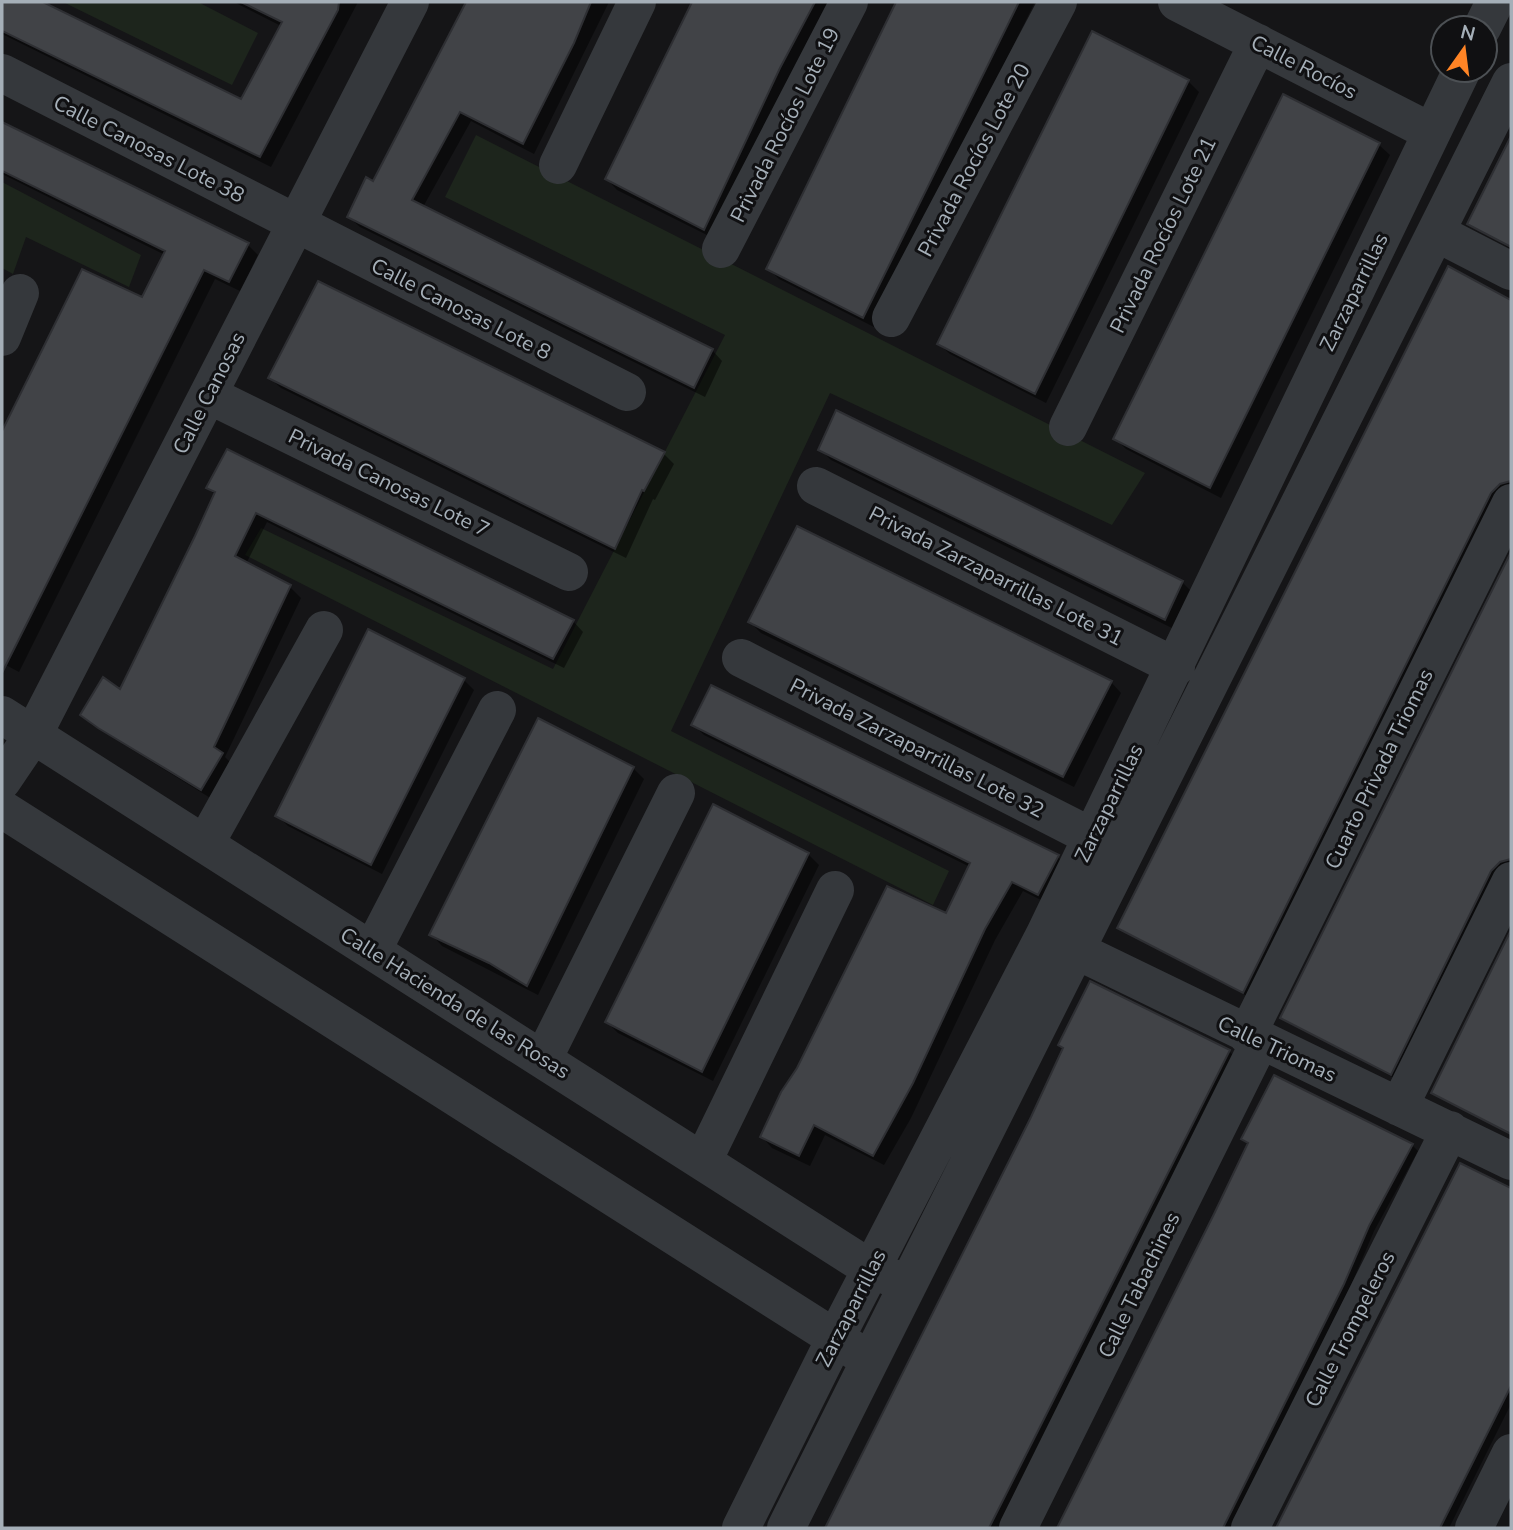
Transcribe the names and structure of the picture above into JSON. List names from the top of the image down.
{
  "streets": {
    "street": [
      "Calle Rocíos",
      "Privada Rocíos Lote 19",
      "Calle Canosas Lote 38",
      "Privada Rocíos Lote 20",
      "Privada Rocíos Lote 21",
      "Zarzaparrillas",
      "Calle Canosas Lote 8",
      "Calle Canosas",
      "Privada Canosas Lote 7",
      "Privada Zarzaparrillas Lote 31",
      "Privada Zarzaparrillas Lote 32",
      "Cuarto Privada Triomas",
      "Calle Hacienda de las Rosas",
      "Calle Triomas",
      "Calle Tabachines",
      "Calle Trompeleros"
    ]
  },
  "crossings": [
    ["Calle Rocíos", "Privada Rocíos Lote 21"],
    ["Calle Rocíos", "Zarzaparrillas"],
    ["Calle Canosas Lote 38", "Calle Canosas Lote 8"],
    ["Calle Canosas Lote 38", "Calle Canosas"],
    ["Zarzaparrillas", "Privada Zarzaparrillas Lote 31"],
    ["Zarzaparrillas", "Privada Zarzaparrillas Lote 32"],
    ["Zarzaparrillas", "Calle Hacienda de las Rosas"],
    ["Zarzaparrillas", "Calle Triomas"],
    ["Calle Canosas Lote 8", "Calle Canosas"],
    ["Calle Canosas", "Privada Canosas Lote 7"],
    ["Calle Canosas", "Calle Hacienda de las Rosas"],
    ["Cuarto Privada Triomas", "Calle Triomas"],
    ["Cuarto Privada Triomas", "Calle Tabachines"],
    ["Calle Triomas", "Calle Tabachines"],
    ["Calle Triomas", "Calle Trompeleros"]
  ],
  "north": "top"
}
